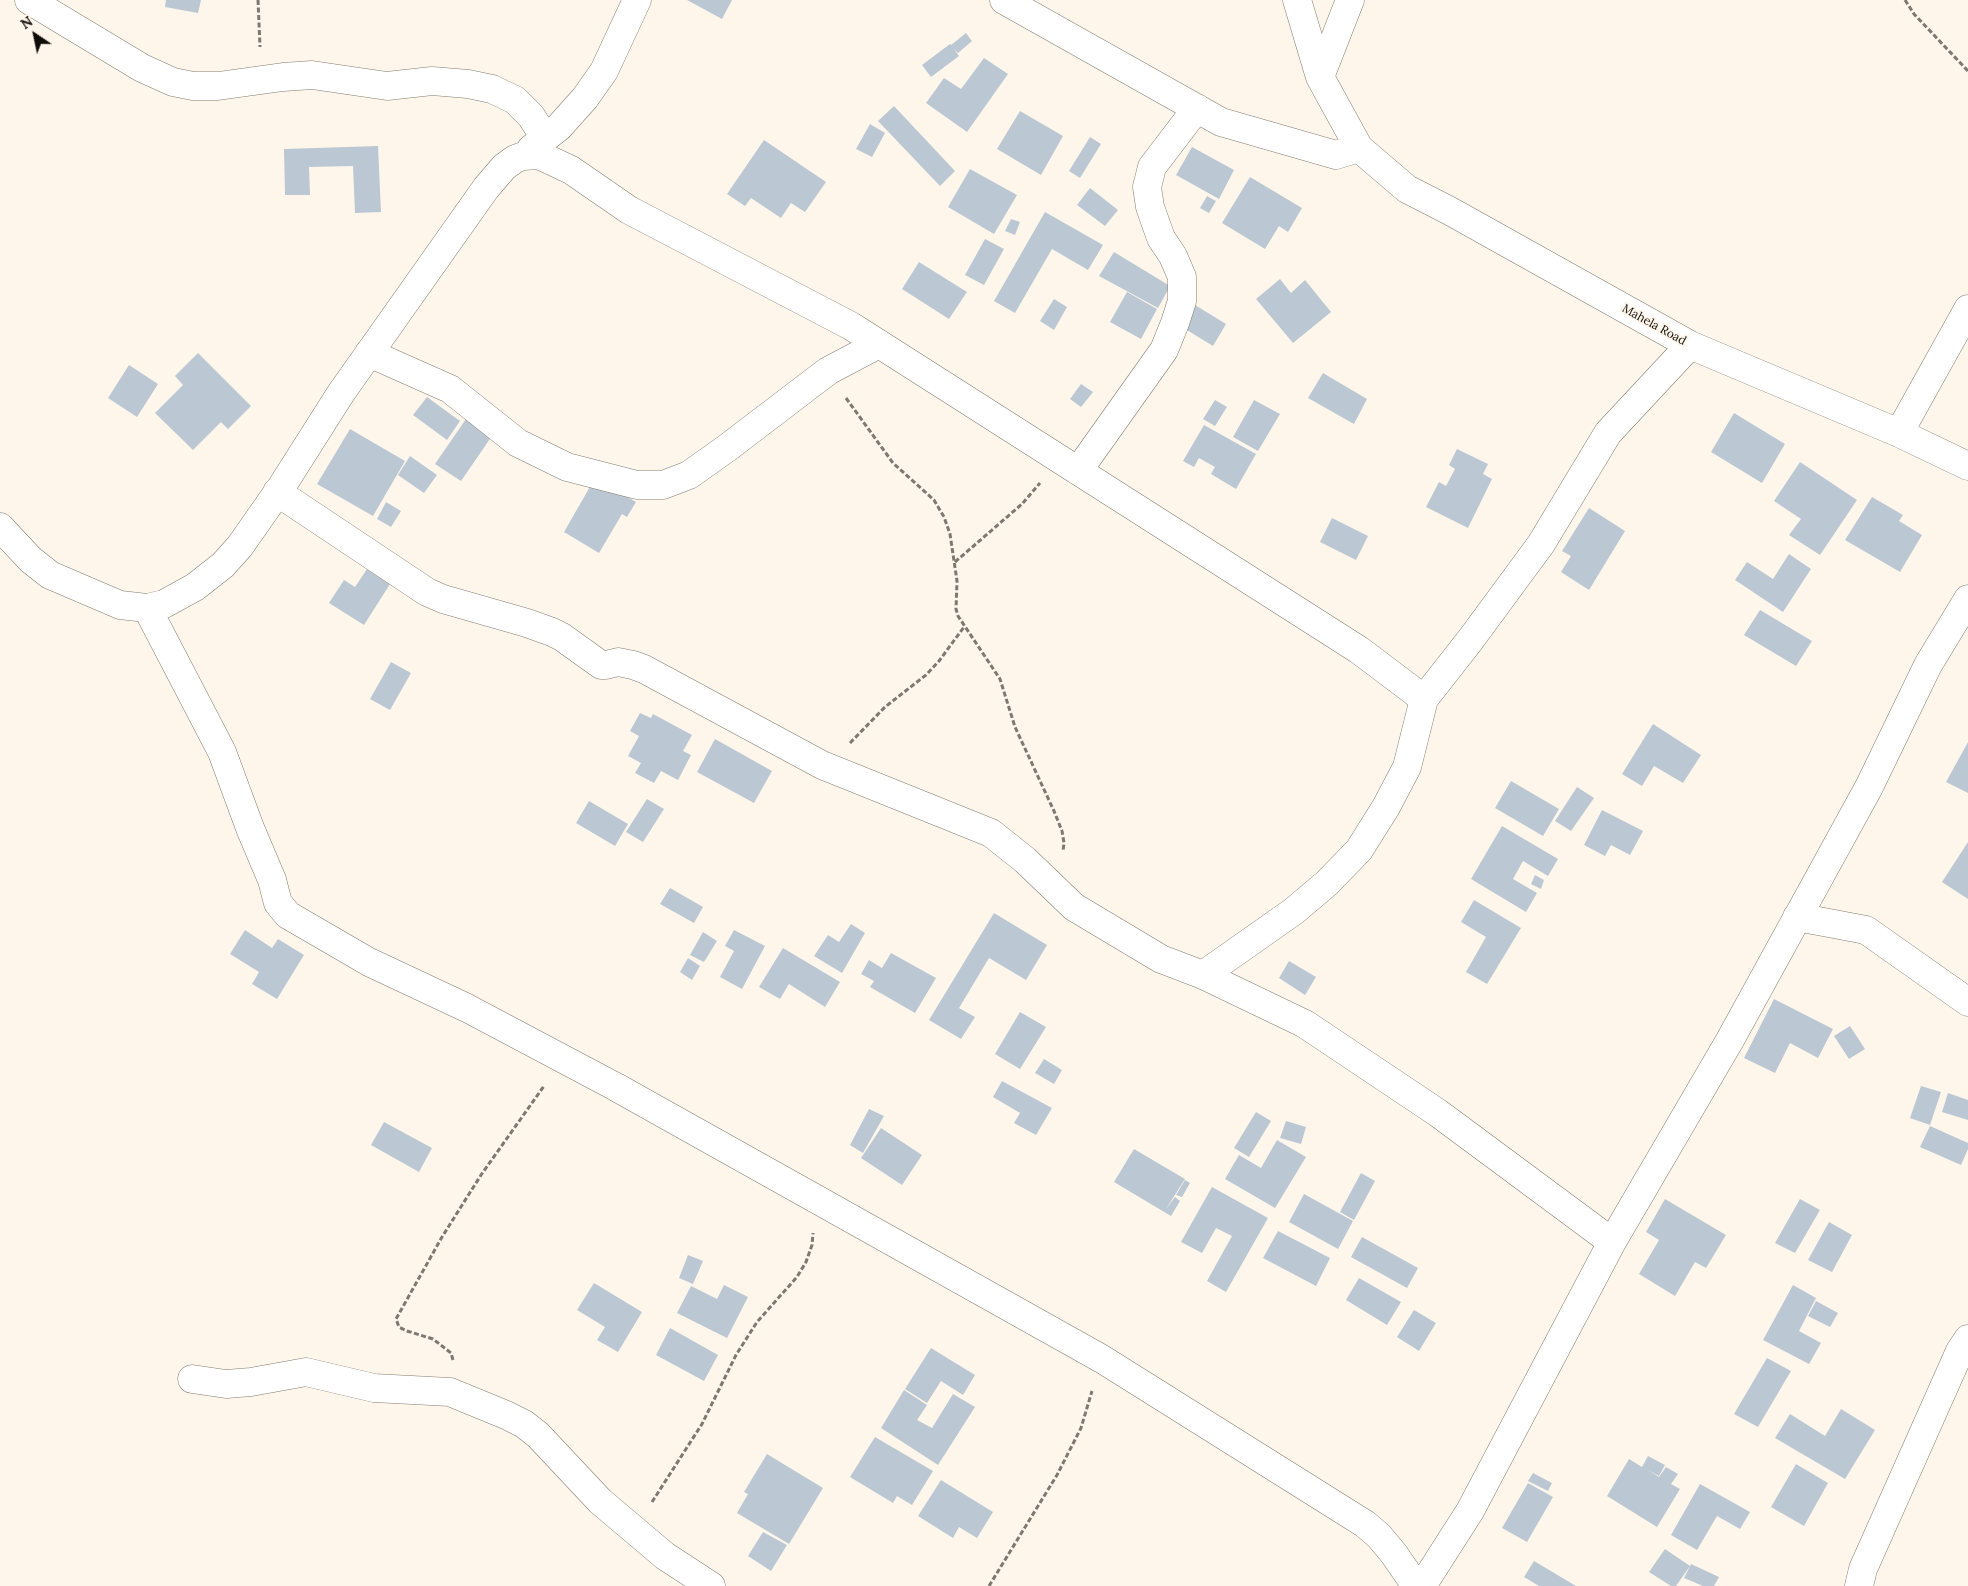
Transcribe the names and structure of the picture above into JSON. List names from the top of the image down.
{
  "streets": {
    "street": ["Mahela Road"]
  },
  "north": "top left"
}
